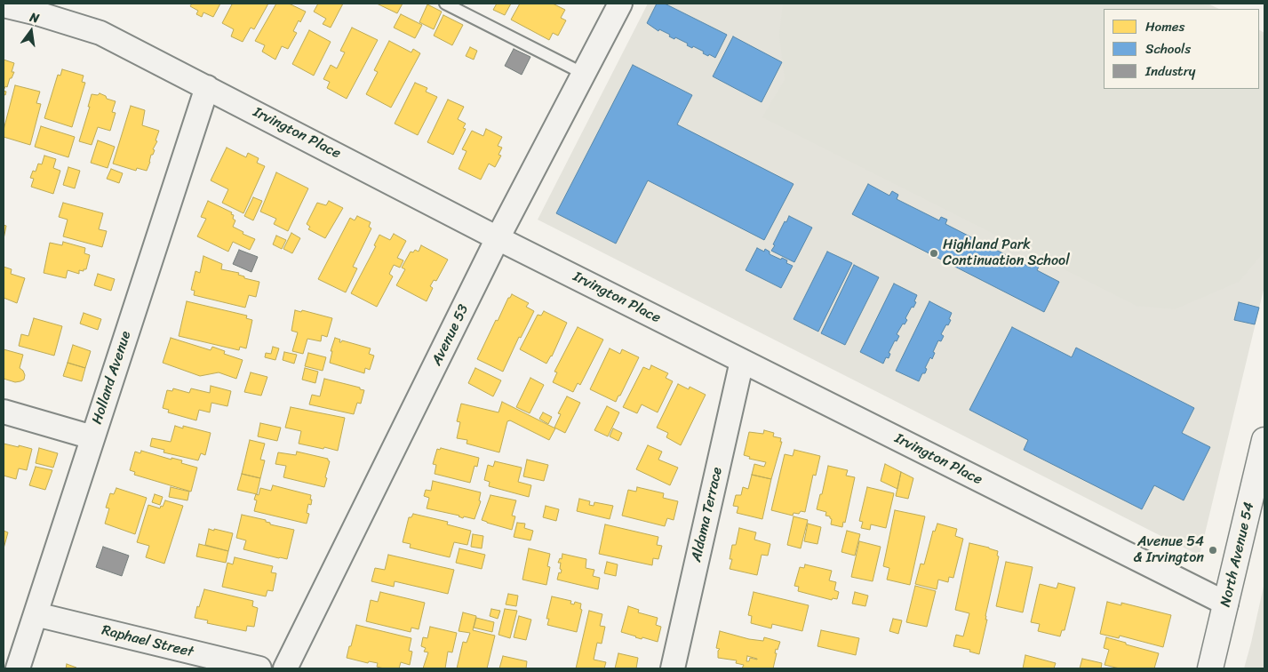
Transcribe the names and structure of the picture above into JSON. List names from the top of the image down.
{
  "streets": {
    "street": [
      "Irvington Place",
      "Avenue 53",
      "Holland Avenue",
      "Aldama Terrace",
      "North Avenue 54",
      "Raphael Street"
    ]
  },
  "crossings": [
    ["Irvington Place", "Avenue 53"],
    ["Irvington Place", "Holland Avenue"],
    ["Irvington Place", "Aldama Terrace"],
    ["Irvington Place", "North Avenue 54"],
    ["Holland Avenue", "Raphael Street"]
  ],
  "places": ["Highland Park Continuation School", "Avenue 54 & Irvington"],
  "legend": ["Homes", "Schools", "Industry"],
  "north": "top"
}
